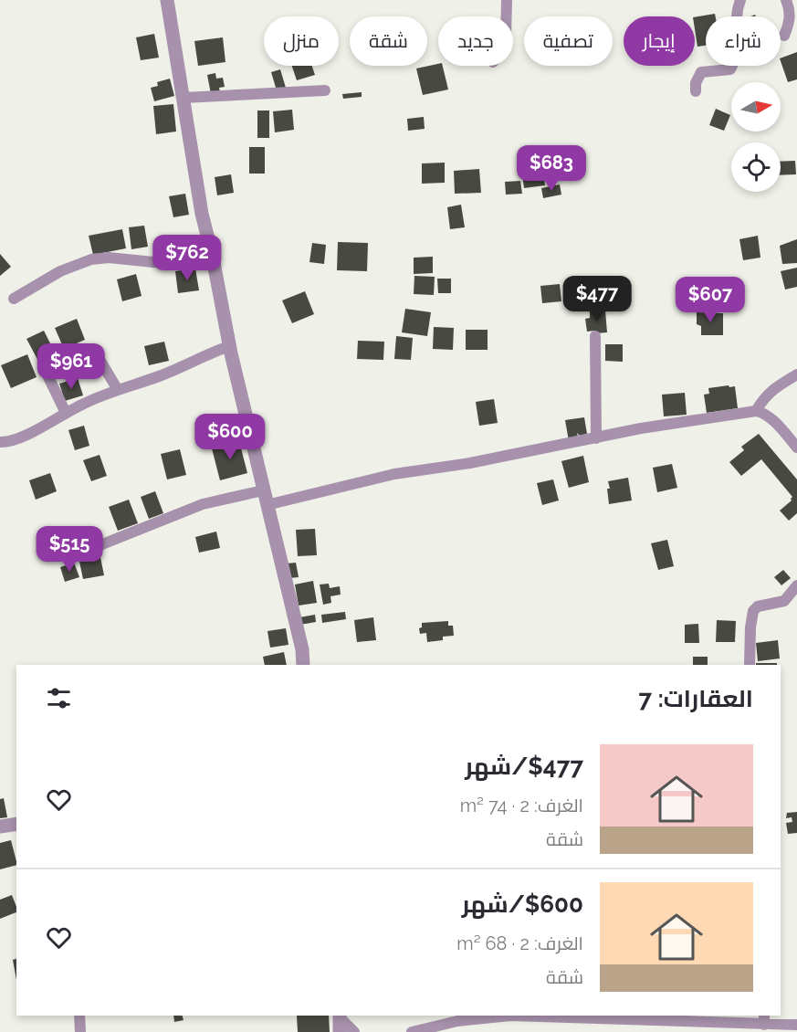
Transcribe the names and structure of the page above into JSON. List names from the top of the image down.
{
  "north": "right",
  "page": {
    "chip": [
      "شراء",
      "إيجار",
      "تصفية",
      "جديد",
      "شقة",
      "منزل"
    ],
    "price": [
      "$683",
      "$762",
      "$477",
      "$607",
      "$961",
      "$600",
      "$515"
    ],
    "heading": "العقارات: 7",
    "list": [
      {
        "name": "$477/شهر",
        "note": "الغرف: 2 · 74 m² · شقة"
      },
      {
        "name": "$600/شهر",
        "note": "الغرف: 2 · 68 m² · شقة"
      }
    ]
  }
}
